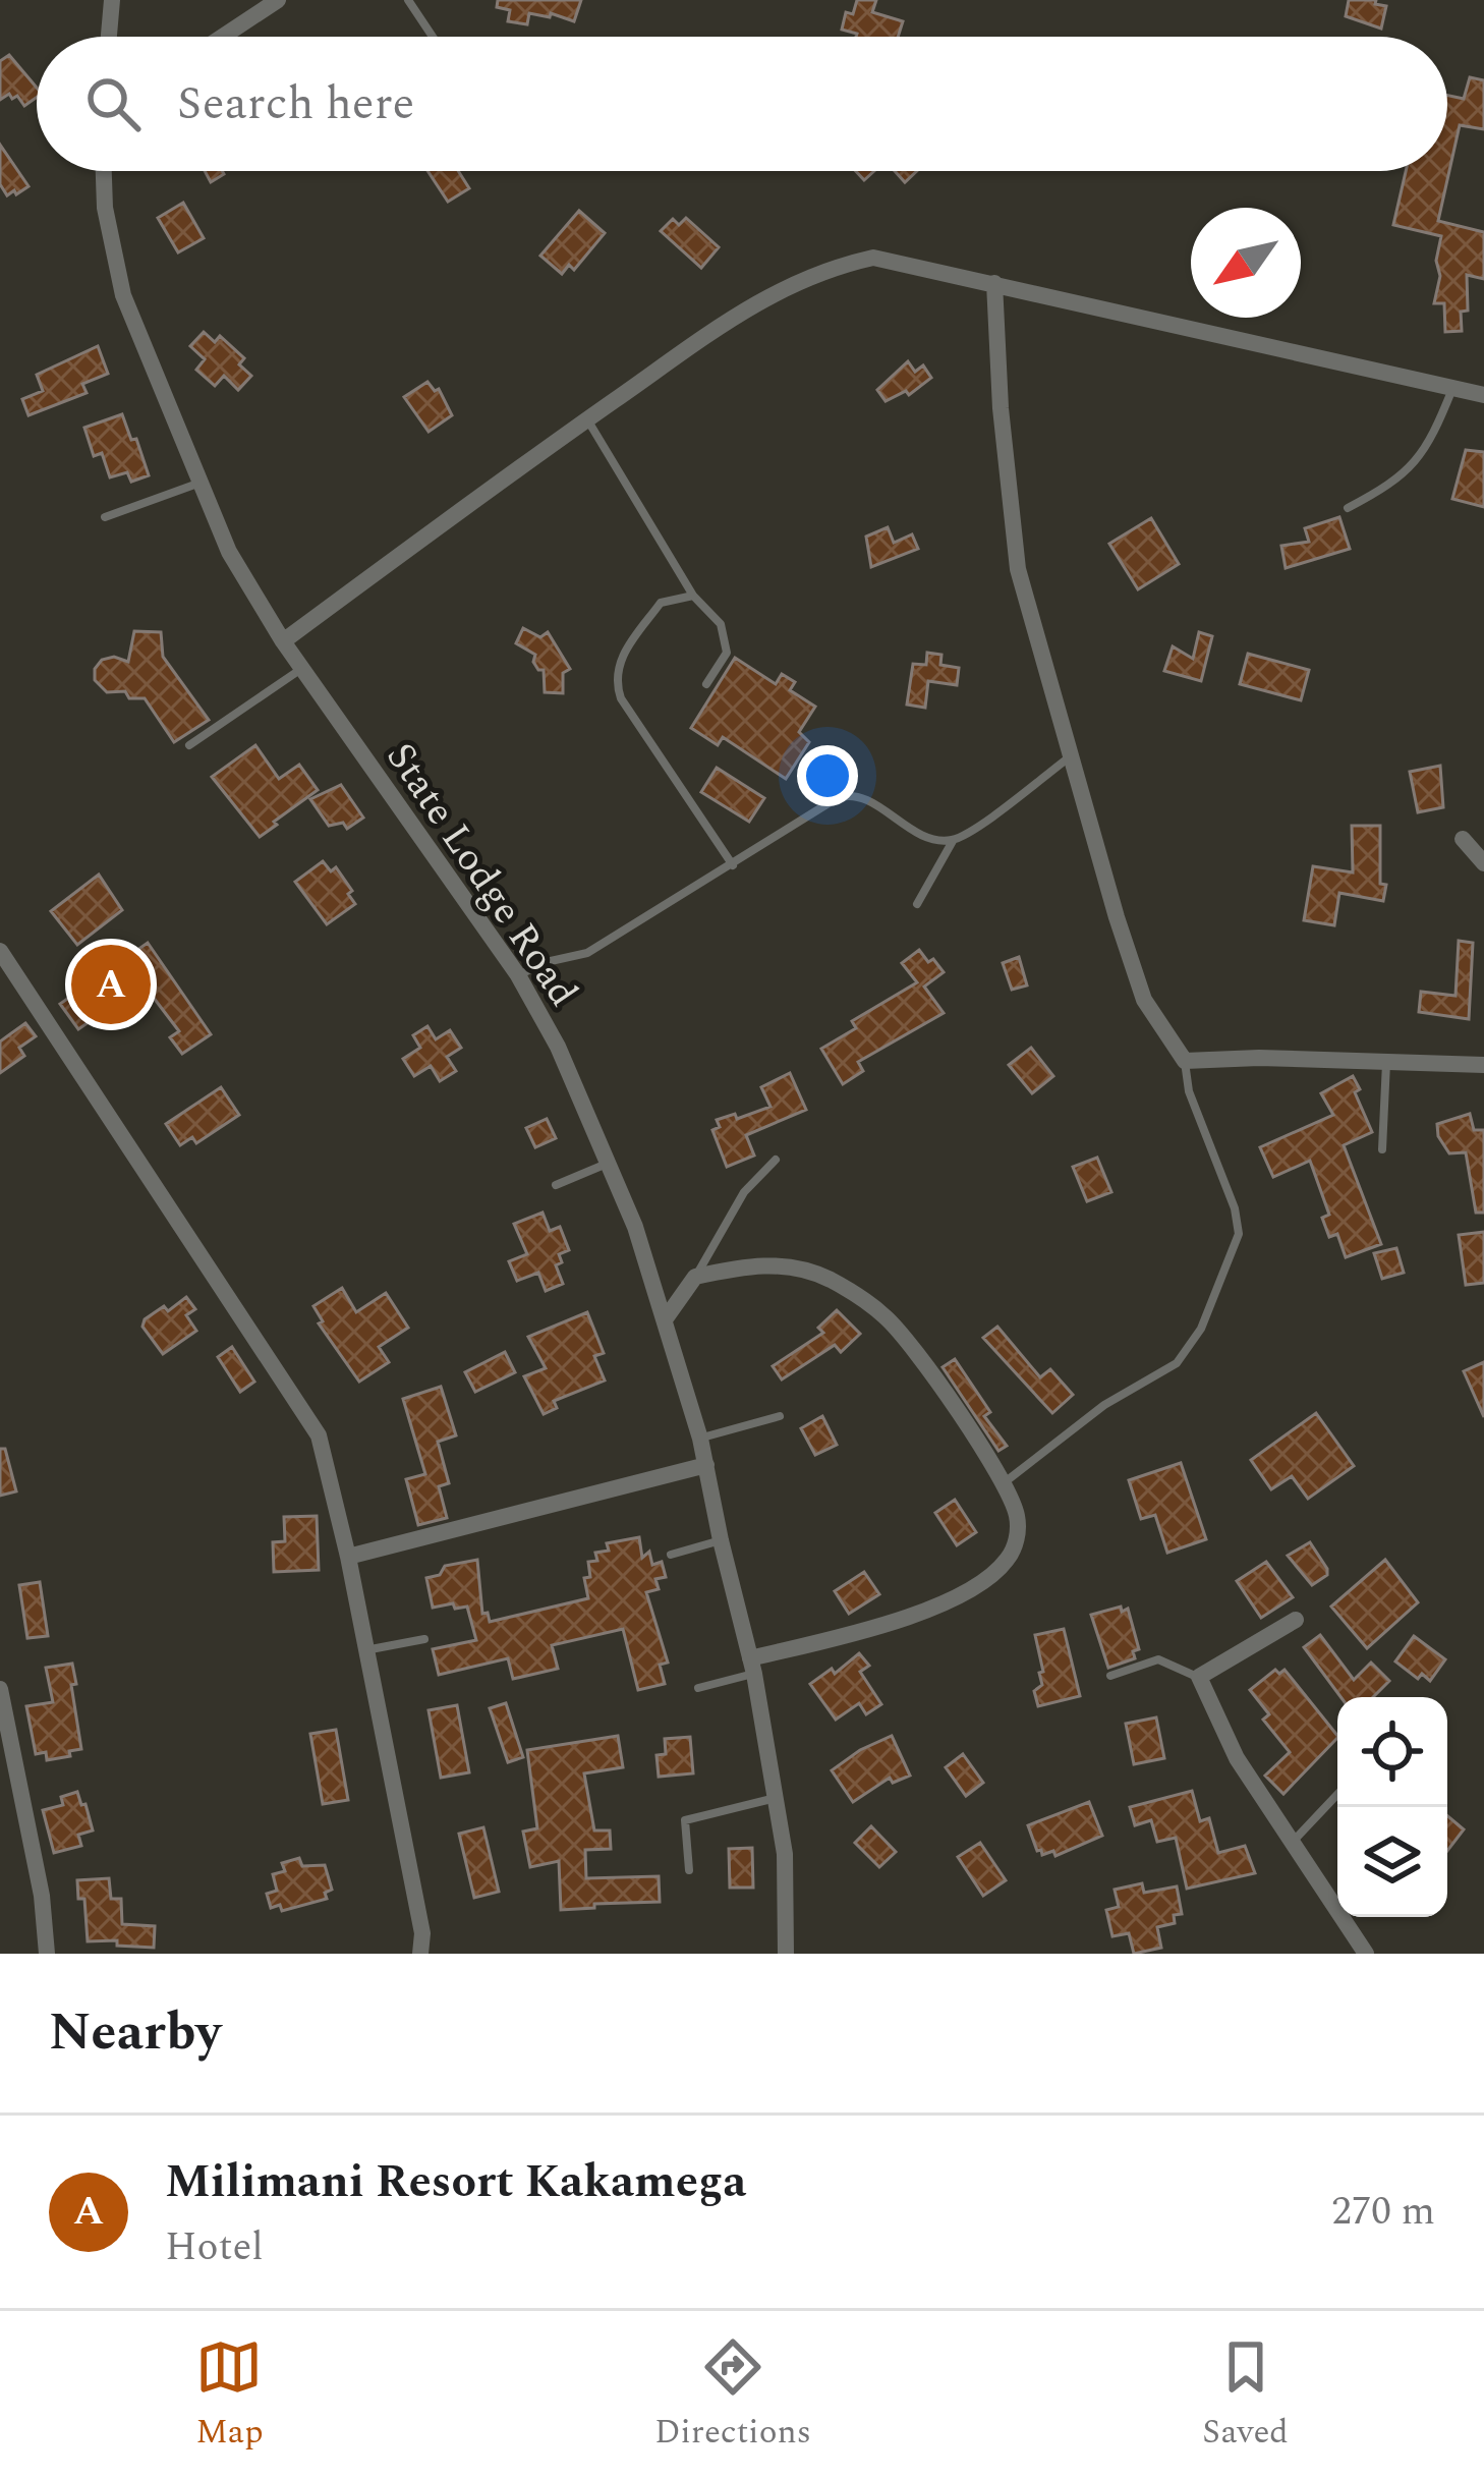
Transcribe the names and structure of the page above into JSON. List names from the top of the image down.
{
  "streets": {
    "street": ["State Lodge Road"]
  },
  "north": "bottom left",
  "page": {
    "search": "Search here",
    "pins": "A",
    "heading": "Nearby",
    "list": [
      {
        "mark": "A",
        "name": "Milimani Resort Kakamega",
        "note": "Hotel",
        "value": "270 m"
      }
    ],
    "nav": ["Map", "Directions", "Saved"]
  }
}
